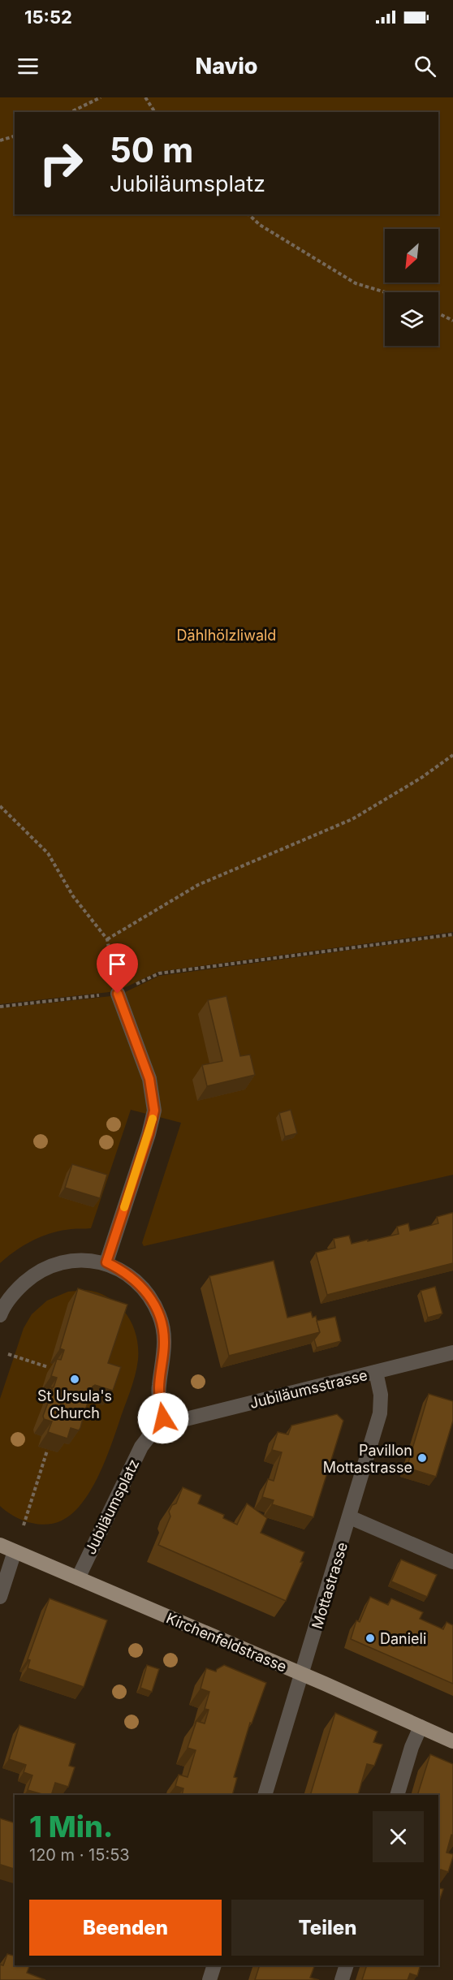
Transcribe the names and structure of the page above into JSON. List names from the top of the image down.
{
  "streets": {
    "main road": ["Kirchenfeldstrasse"],
    "street": ["Jubiläumsstrasse", "Jubiläumsplatz", "Mottastrasse"]
  },
  "crossings": [
    ["Jubiläumsstrasse", "Jubiläumsplatz"],
    ["Jubiläumsstrasse", "Mottastrasse"],
    ["Jubiläumsplatz", "Kirchenfeldstrasse"],
    ["Mottastrasse", "Kirchenfeldstrasse"]
  ],
  "parks": ["Dählhölzliwald"],
  "places": ["St Ursula's Church", "Pavillon Mottastrasse", "Danieli"],
  "north": "bottom left",
  "page": {
    "status": "15:52",
    "header": "Navio",
    "turn": ["50 m", "Jubiläumsplatz"],
    "heading": ["1 Min.", "120 m · 15:53"],
    "buttons": ["Beenden", "Teilen"]
  }
}
